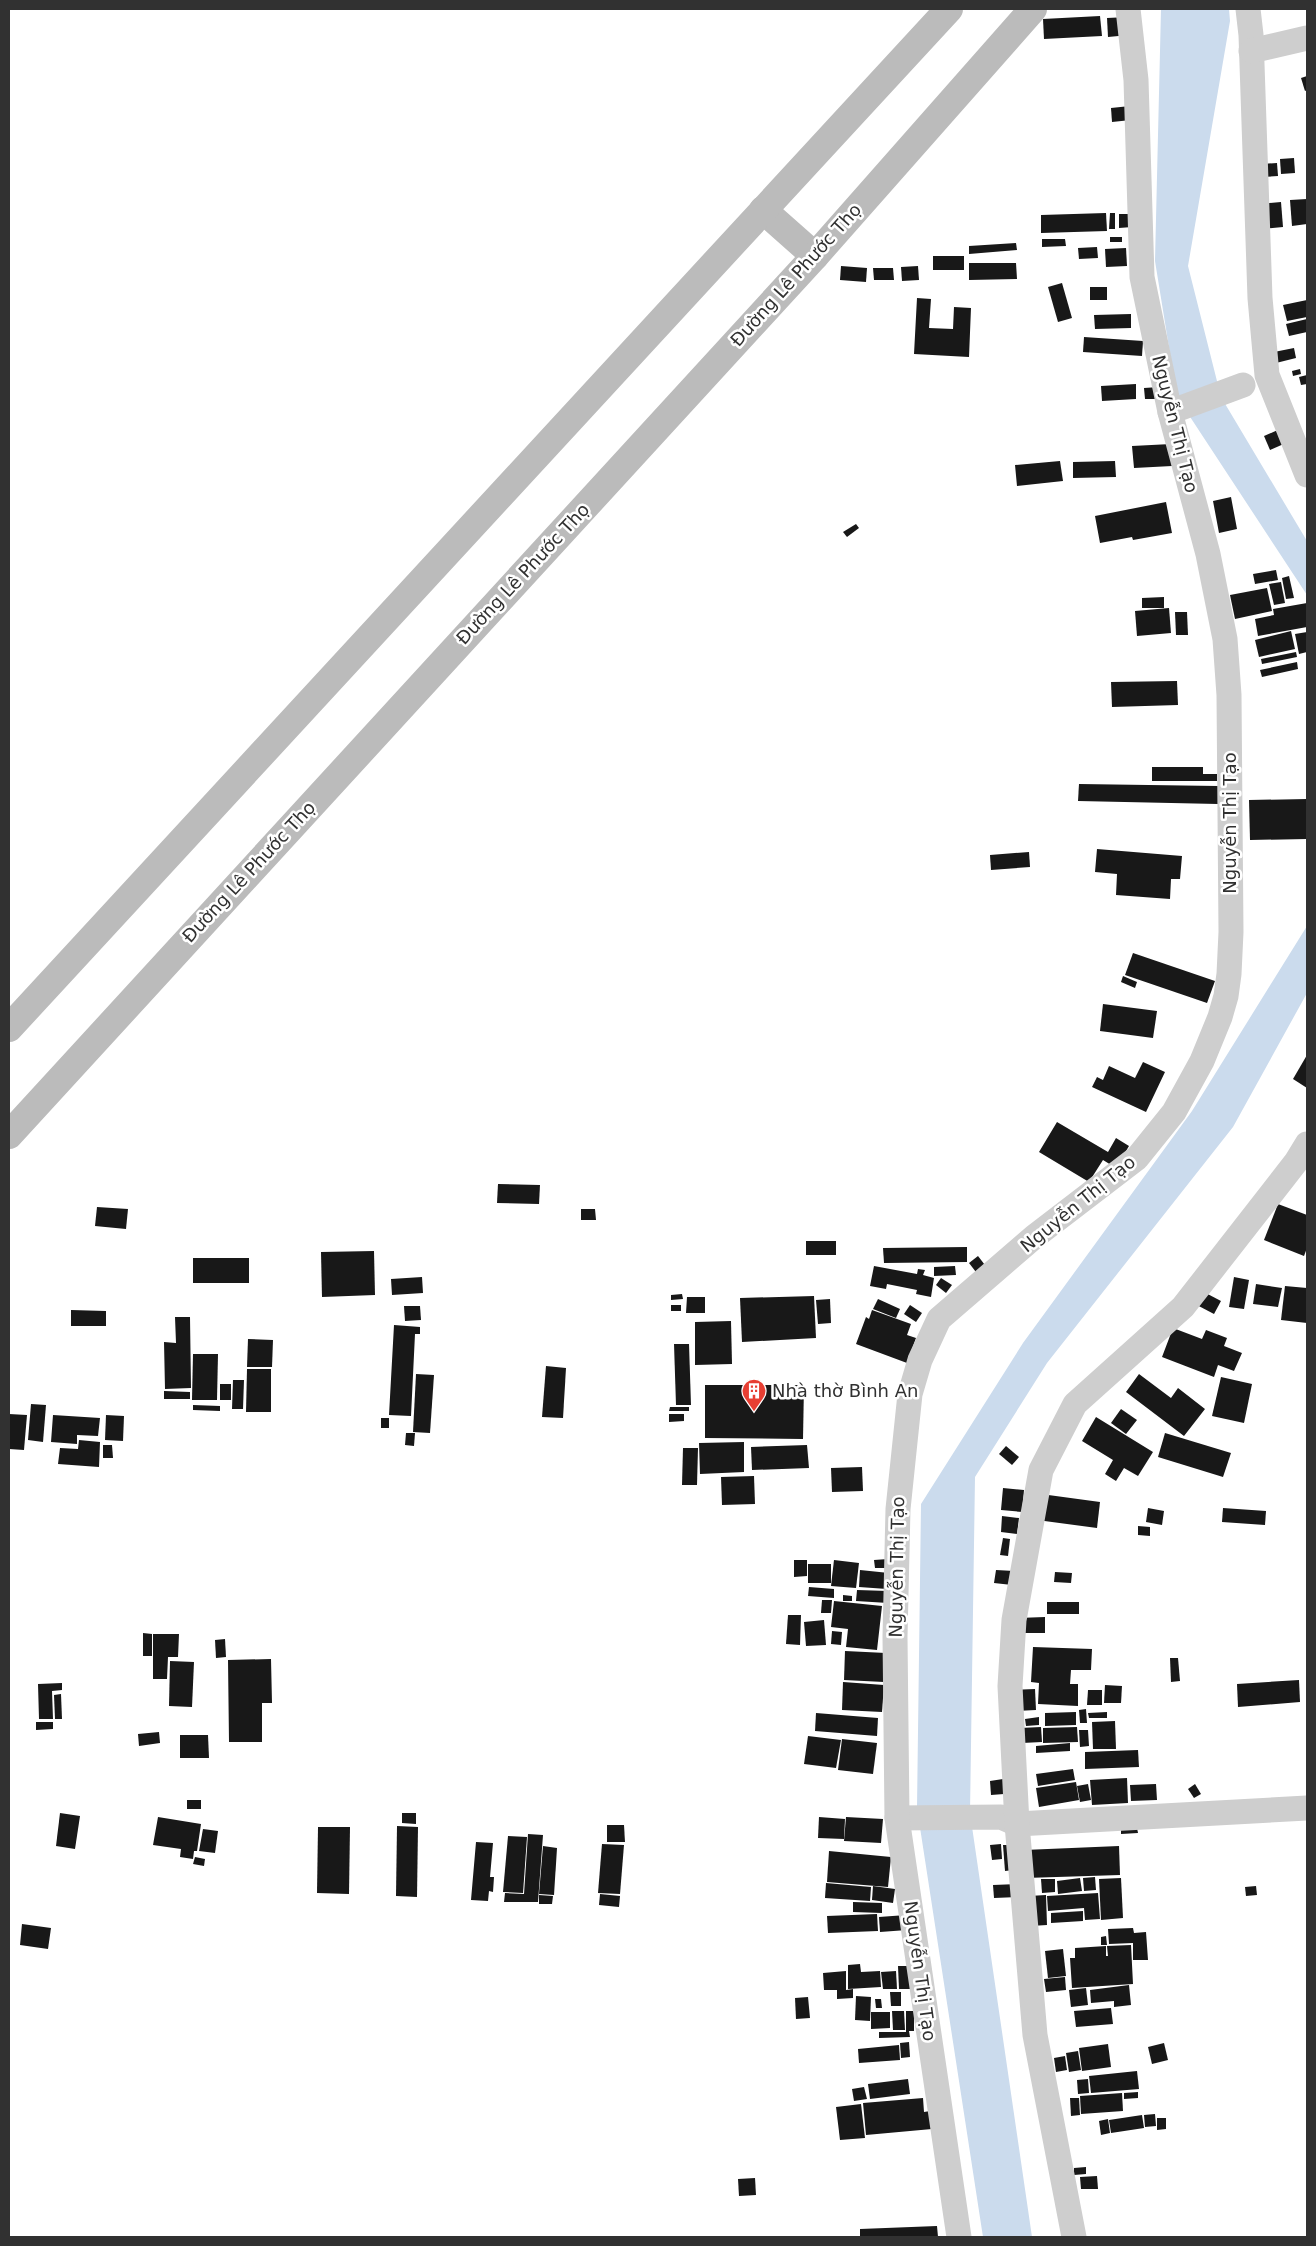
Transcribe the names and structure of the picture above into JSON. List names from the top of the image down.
{
  "streets": {
    "street": ["Đường Lê Phước Thọ", "Nguyễn Thị Tạo"]
  },
  "places": {
    "building": ["Nhà thờ Bình An"]
  }
}
